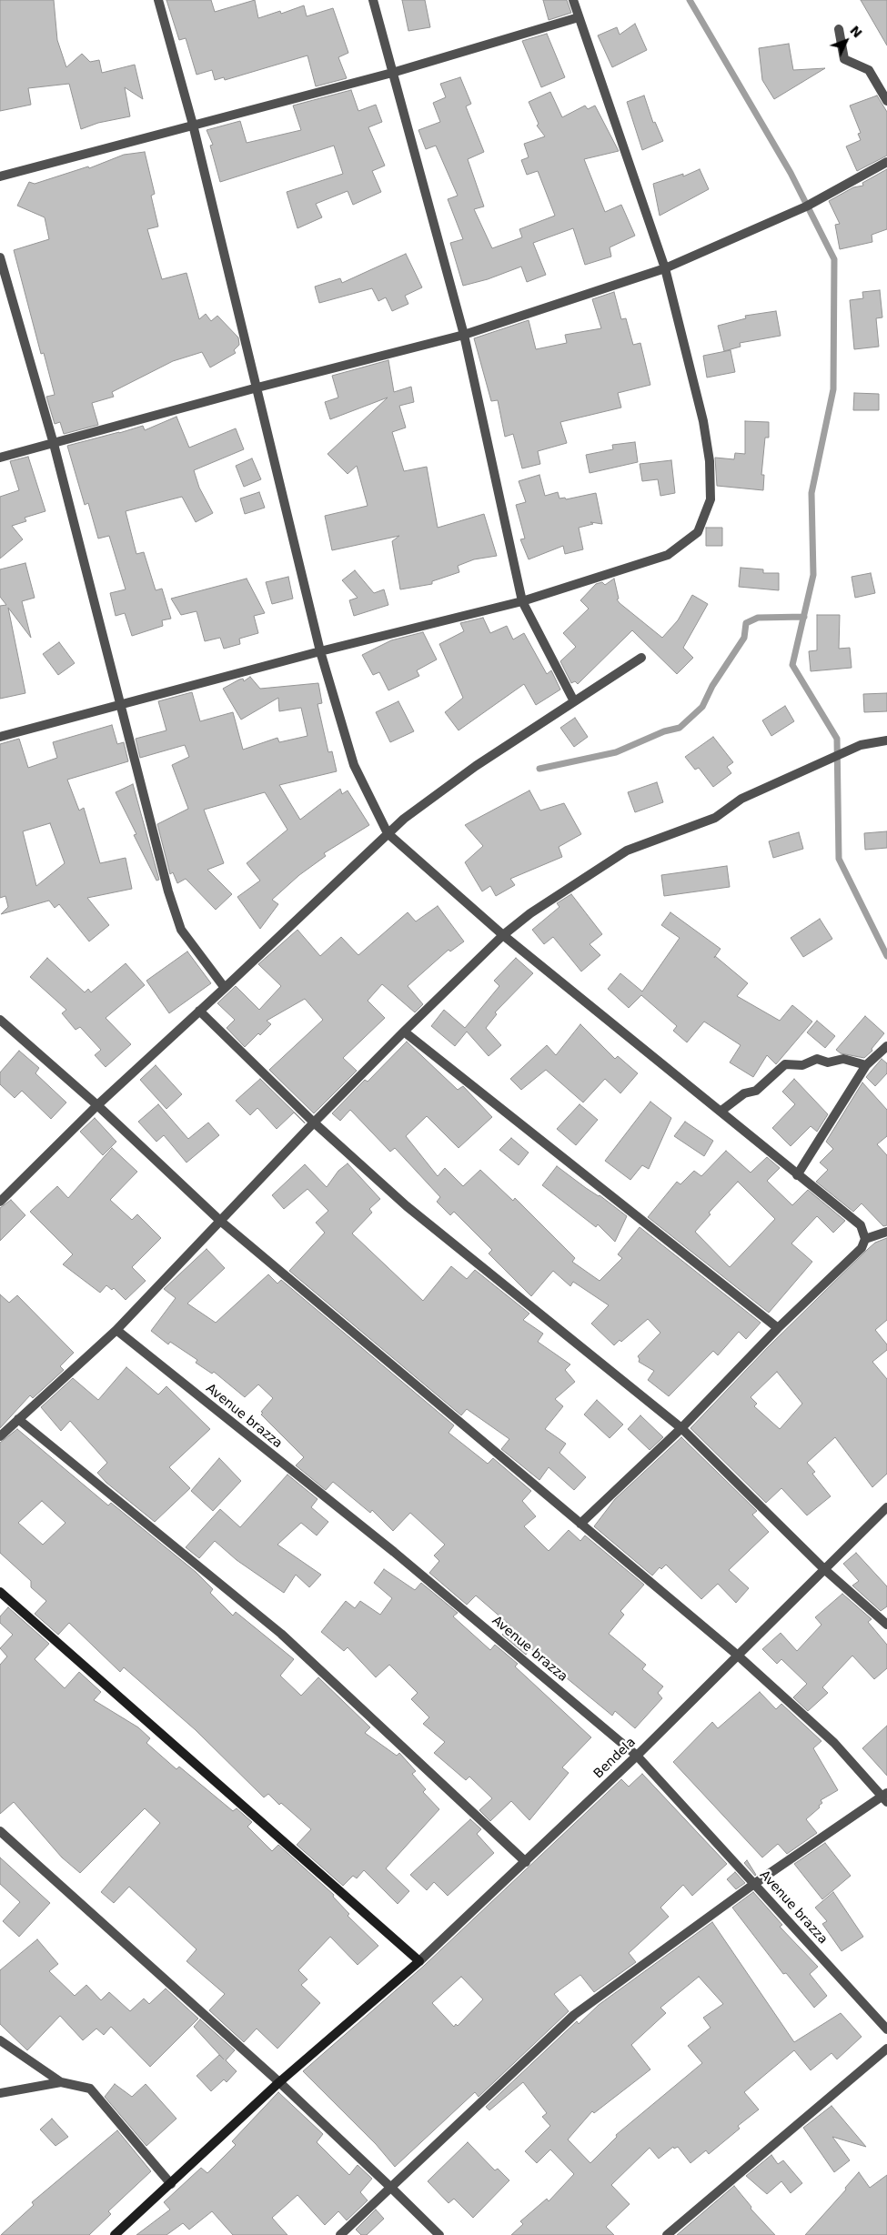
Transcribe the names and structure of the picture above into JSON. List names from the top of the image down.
{
  "streets": {
    "street": ["Avenue brazza", "Bendela"]
  },
  "crossings": [
    ["Avenue brazza", "Bendela"]
  ],
  "north": "top right"
}
